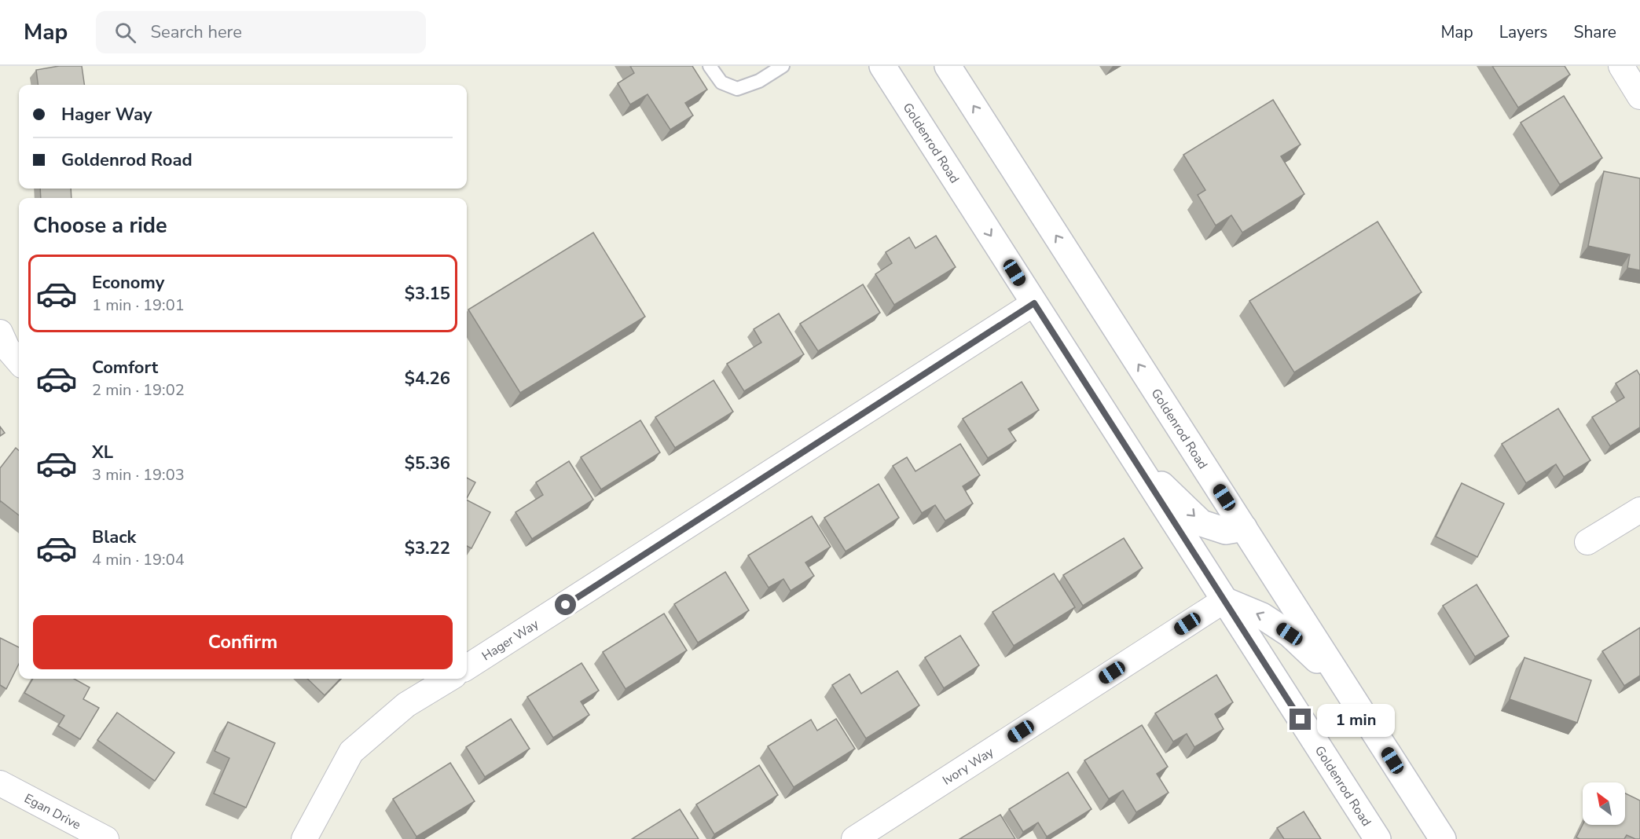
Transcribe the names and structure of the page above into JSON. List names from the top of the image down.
{
  "streets": {
    "main road": ["Goldenrod Road"],
    "street": ["Hager Way", "Ivory Way", "Egan Drive"]
  },
  "crossings": [
    ["Goldenrod Road", "Hager Way"],
    ["Goldenrod Road", "Ivory Way"]
  ],
  "north": "top left",
  "page": {
    "header": "Map",
    "search": "Search here",
    "nav": ["Map", "Layers", "Share"],
    "banner": ["Hager Way", "Goldenrod Road"],
    "heading": "Choose a ride",
    "list": [
      {
        "name": "Economy",
        "note": "1 min · 19:01",
        "value": "$3.15"
      },
      {
        "name": "Comfort",
        "note": "2 min · 19:02",
        "value": "$4.26"
      },
      {
        "name": "XL",
        "note": "3 min · 19:03",
        "value": "$5.36"
      },
      {
        "name": "Black",
        "note": "4 min · 19:04",
        "value": "$3.22"
      }
    ],
    "buttons": "Confirm",
    "bubble": "1 min"
  }
}
